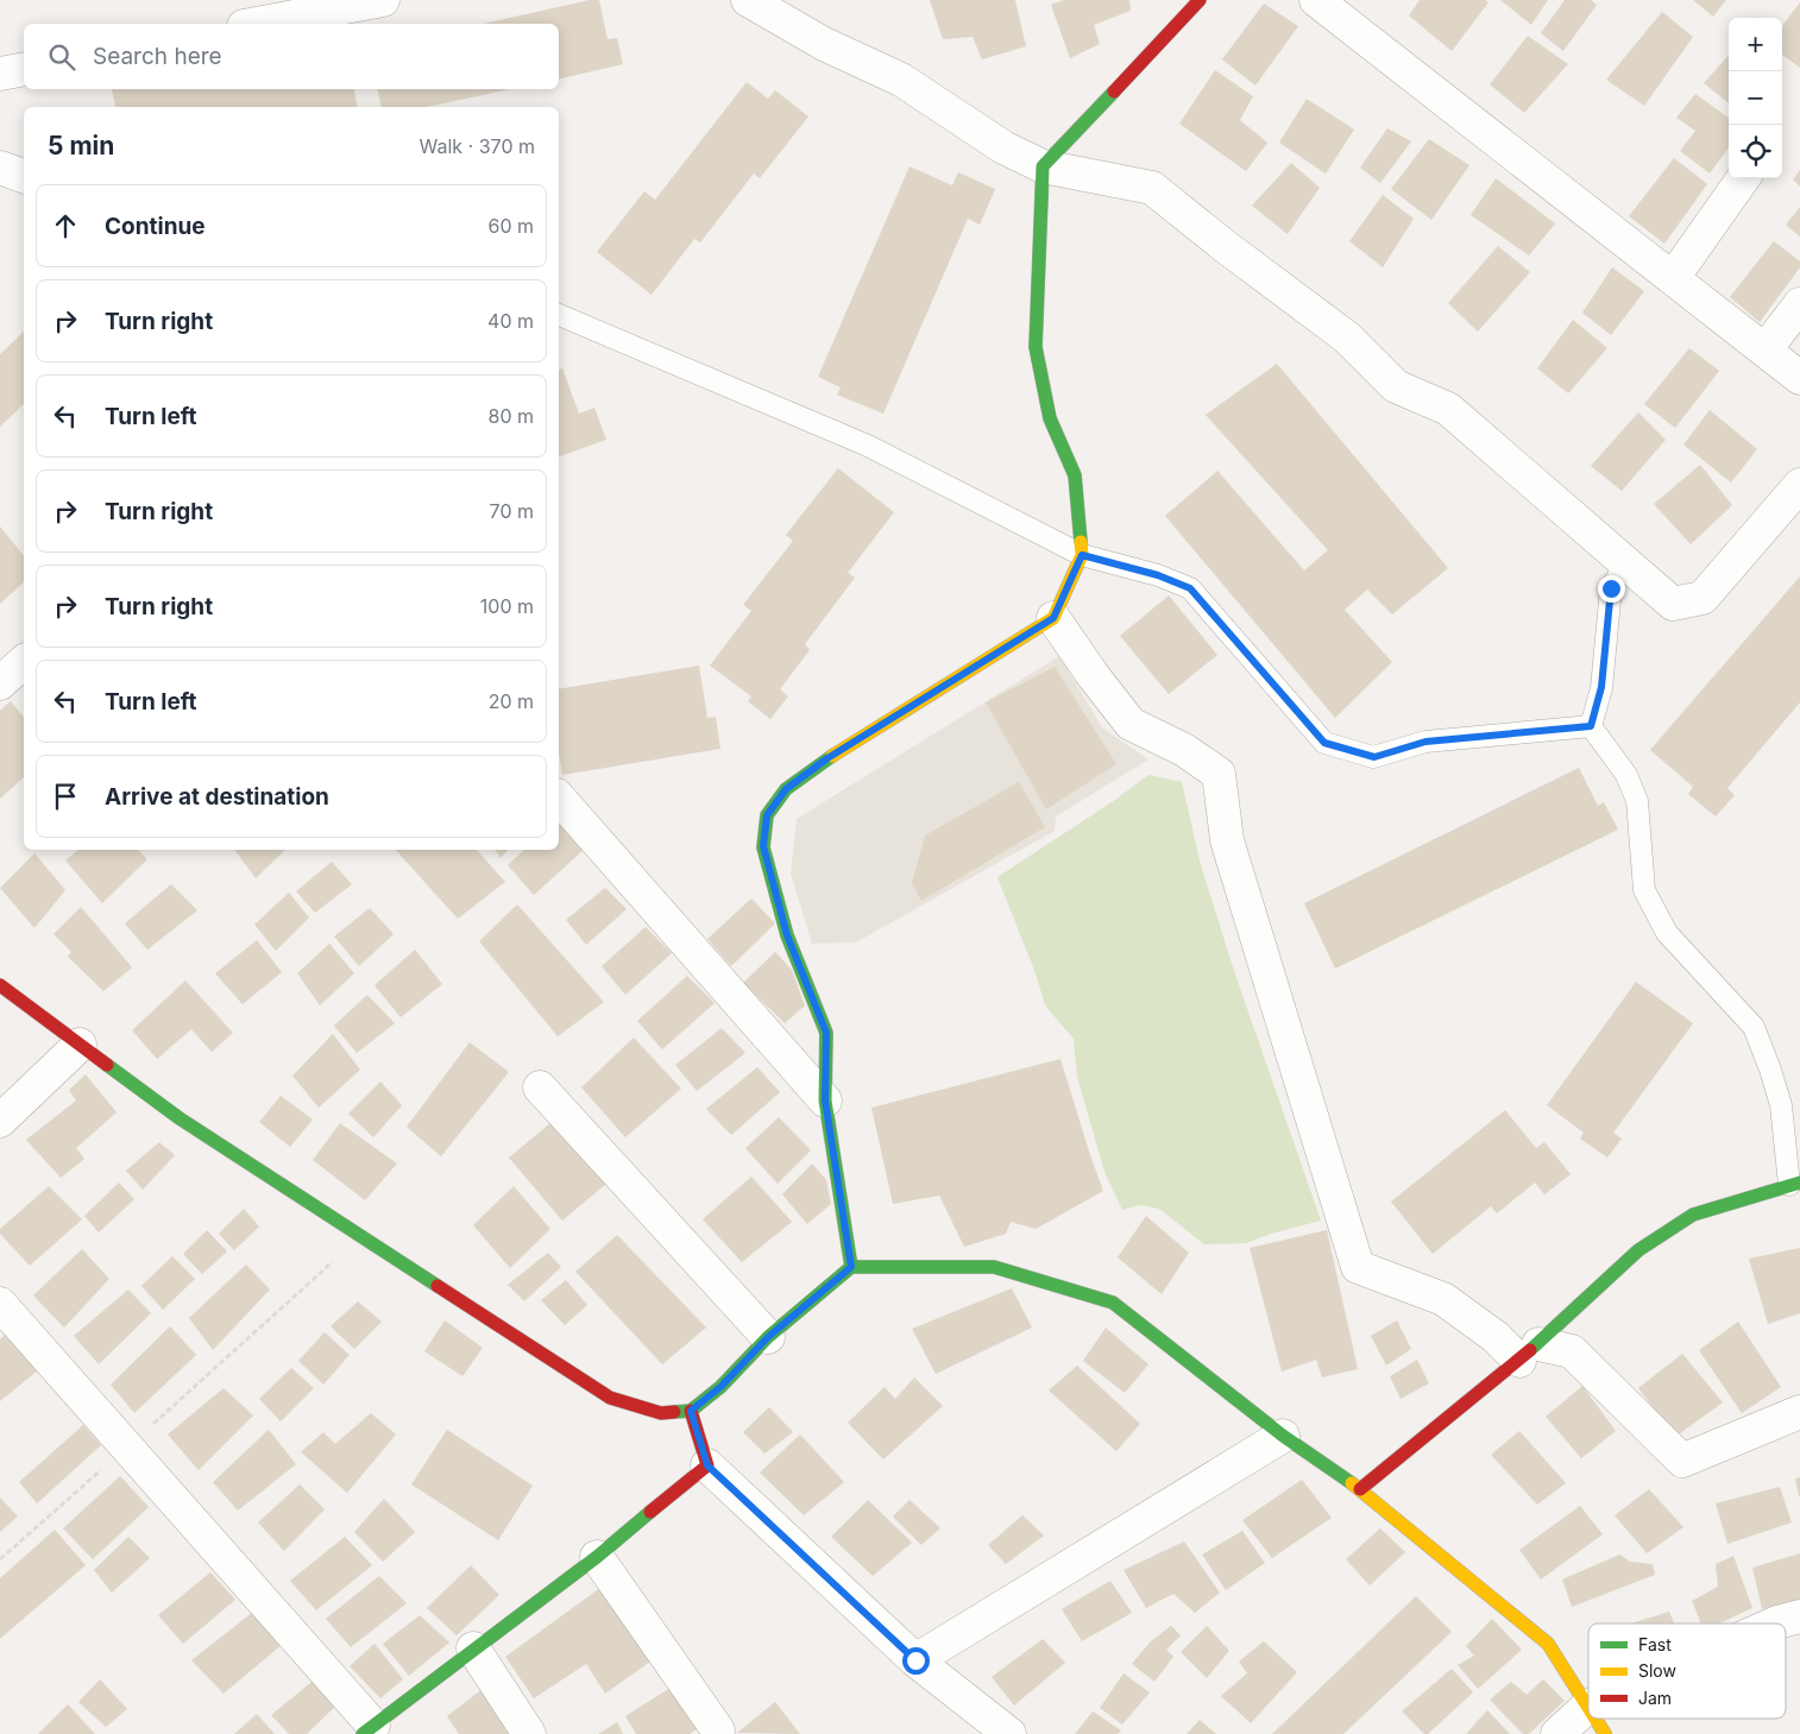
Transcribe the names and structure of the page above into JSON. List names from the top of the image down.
{
  "legend": ["Fast", "Slow", "Jam"],
  "page": {
    "map_buttons": ["+", "−"],
    "search": "Search here",
    "heading": ["5 min", "Walk · 370 m"],
    "list": [
      ["Continue", "60 m"],
      ["Turn right", "40 m"],
      ["Turn left", "80 m"],
      ["Turn right", "70 m"],
      ["Turn right", "100 m"],
      ["Turn left", "20 m"],
      "Arrive at destination"
    ]
  }
}
